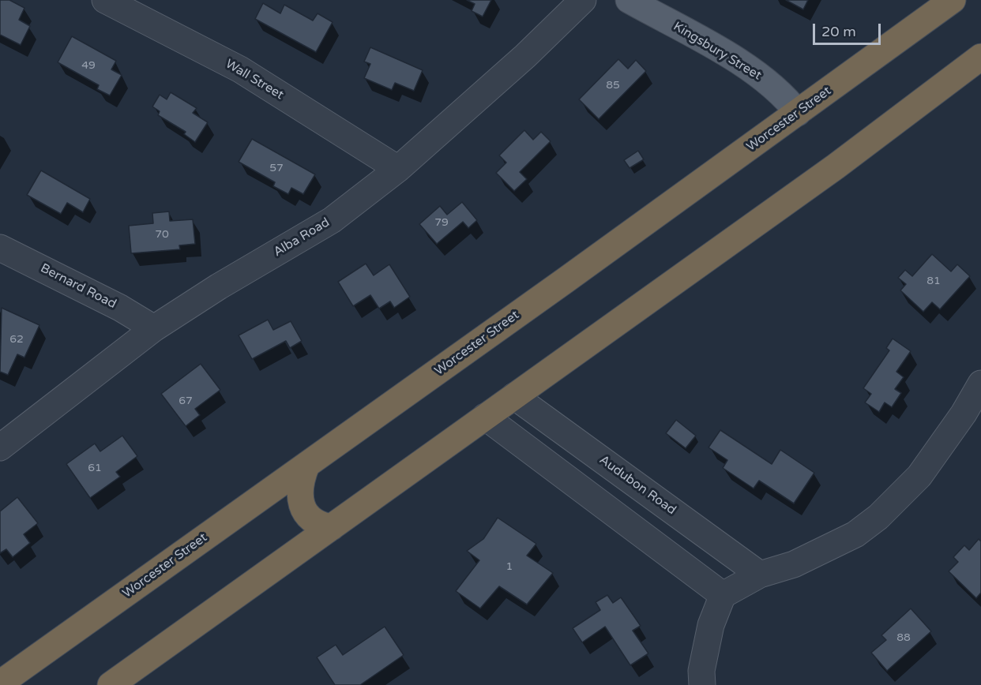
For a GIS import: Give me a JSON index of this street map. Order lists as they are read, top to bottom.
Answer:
{
  "streets": {
    "highway": ["Worcester Street"],
    "main road": ["Kingsbury Street"],
    "street": [
      "Wall Street",
      "Alba Road",
      "Bernard Road",
      "Audubon Road"
    ]
  },
  "crossings": [
    ["Kingsbury Street", "Worcester Street"],
    ["Wall Street", "Alba Road"],
    ["Alba Road", "Bernard Road"]
  ],
  "house_numbers": [
    "49",
    "85",
    "57",
    "79",
    "70",
    "81",
    "62",
    "67",
    "61",
    "1",
    "88"
  ],
  "scale_bar": "20 m"
}
